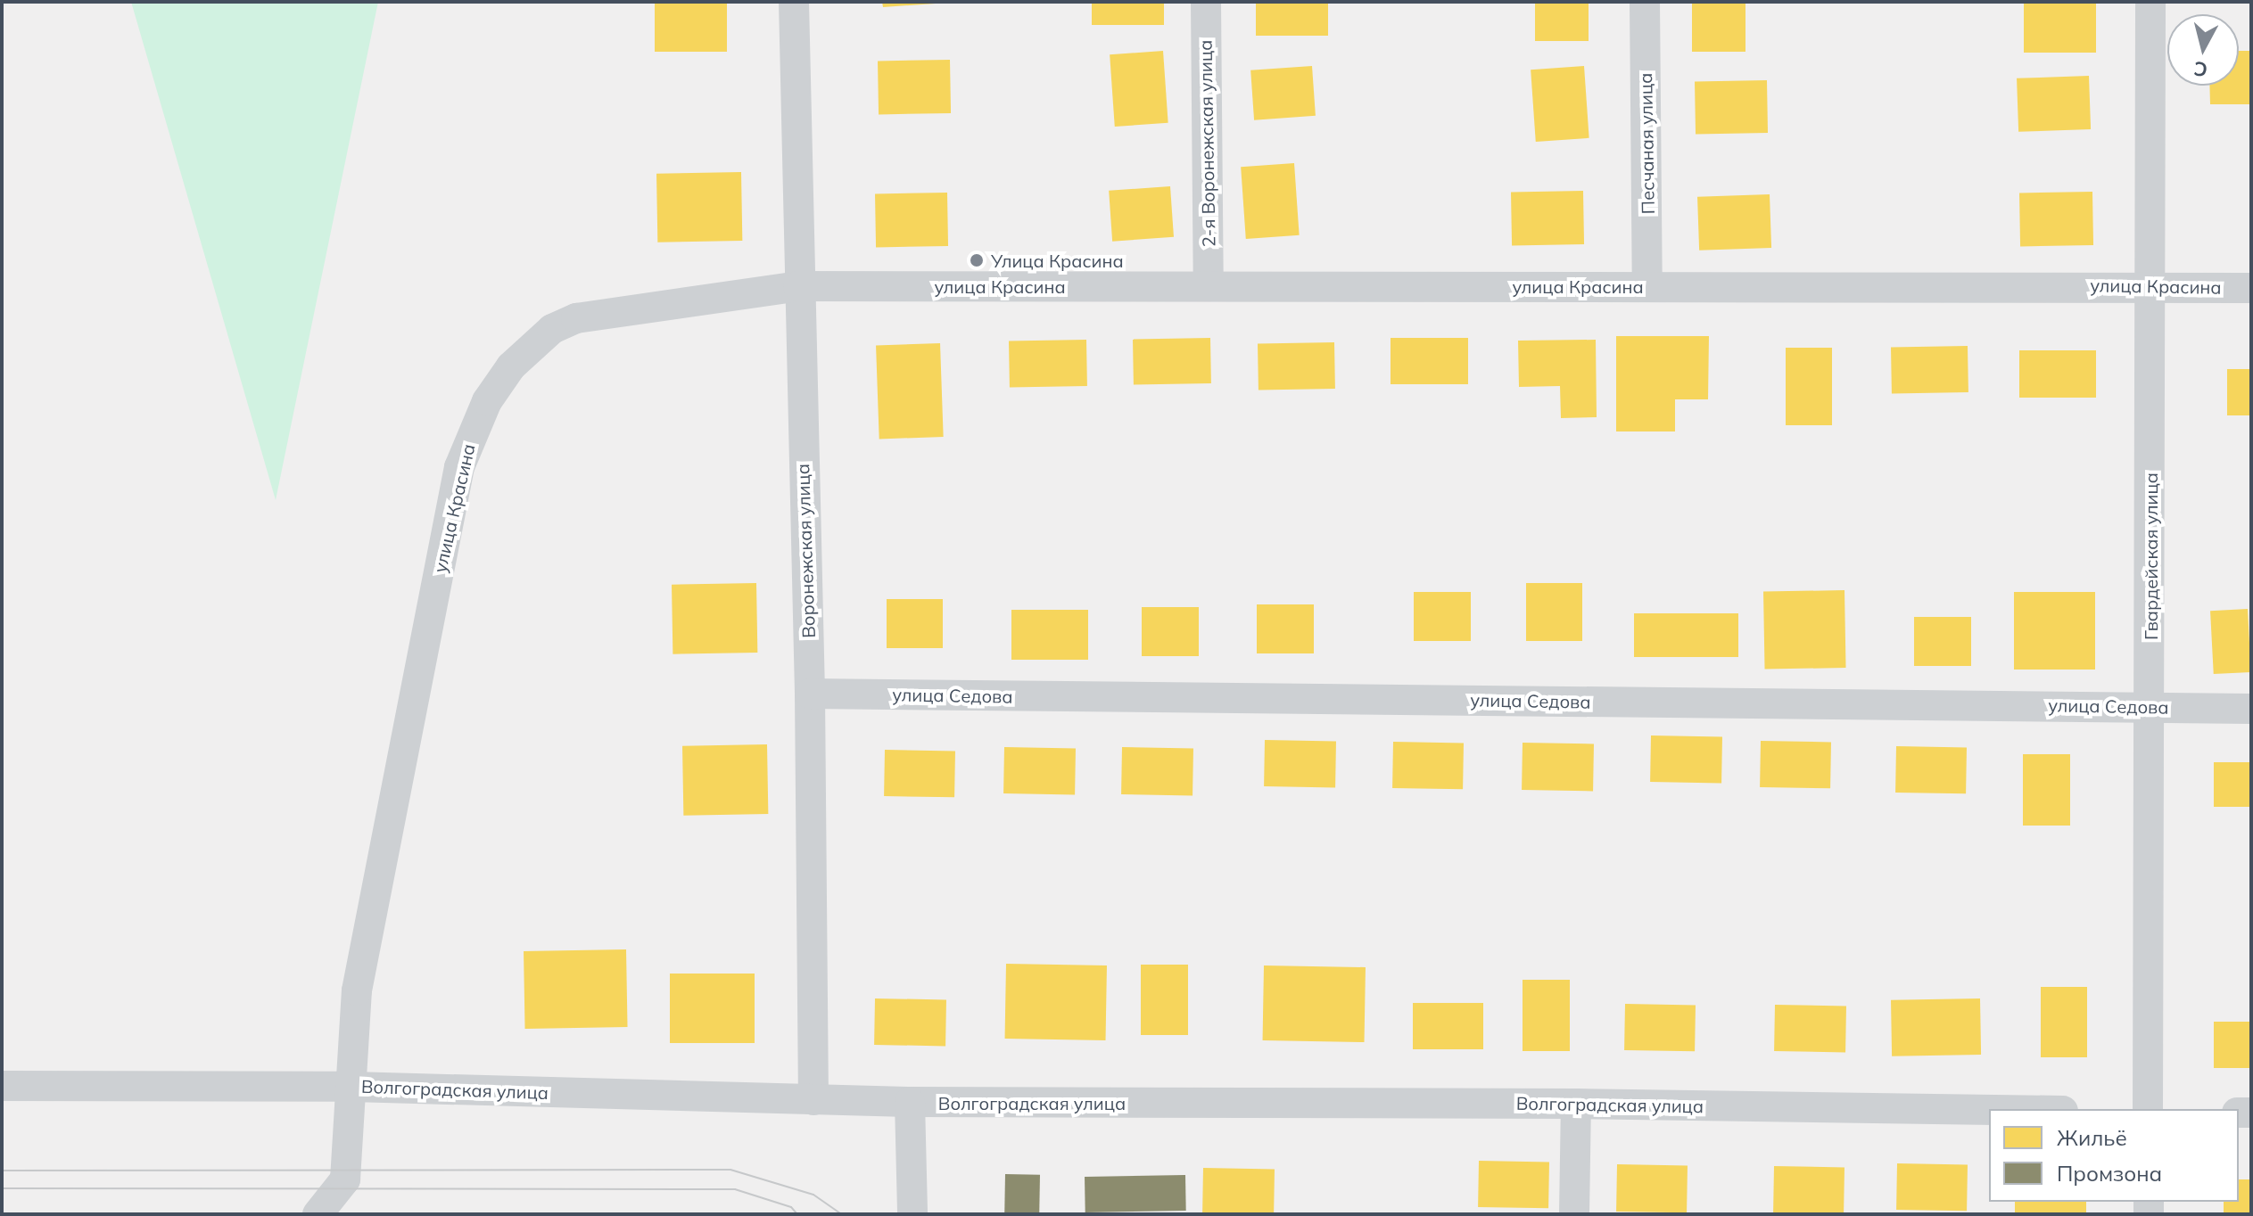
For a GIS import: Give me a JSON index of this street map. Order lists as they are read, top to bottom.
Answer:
{
  "streets": {
    "street": [
      "2-я Воронежская улица",
      "Песчаная улица",
      "улица Красина",
      "Воронежская улица",
      "Гвардейская улица",
      "улица Седова",
      "Волгоградская улица"
    ]
  },
  "crossings": [
    ["2-я Воронежская улица", "улица Красина"],
    ["Песчаная улица", "улица Красина"],
    ["улица Красина", "Воронежская улица"],
    ["улица Красина", "Гвардейская улица"],
    ["улица Красина", "Волгоградская улица"],
    ["Воронежская улица", "улица Седова"],
    ["Воронежская улица", "Волгоградская улица"],
    ["Гвардейская улица", "улица Седова"]
  ],
  "places": ["Улица Красина"],
  "legend": ["Жильё", "Промзона"],
  "north": "bottom"
}
